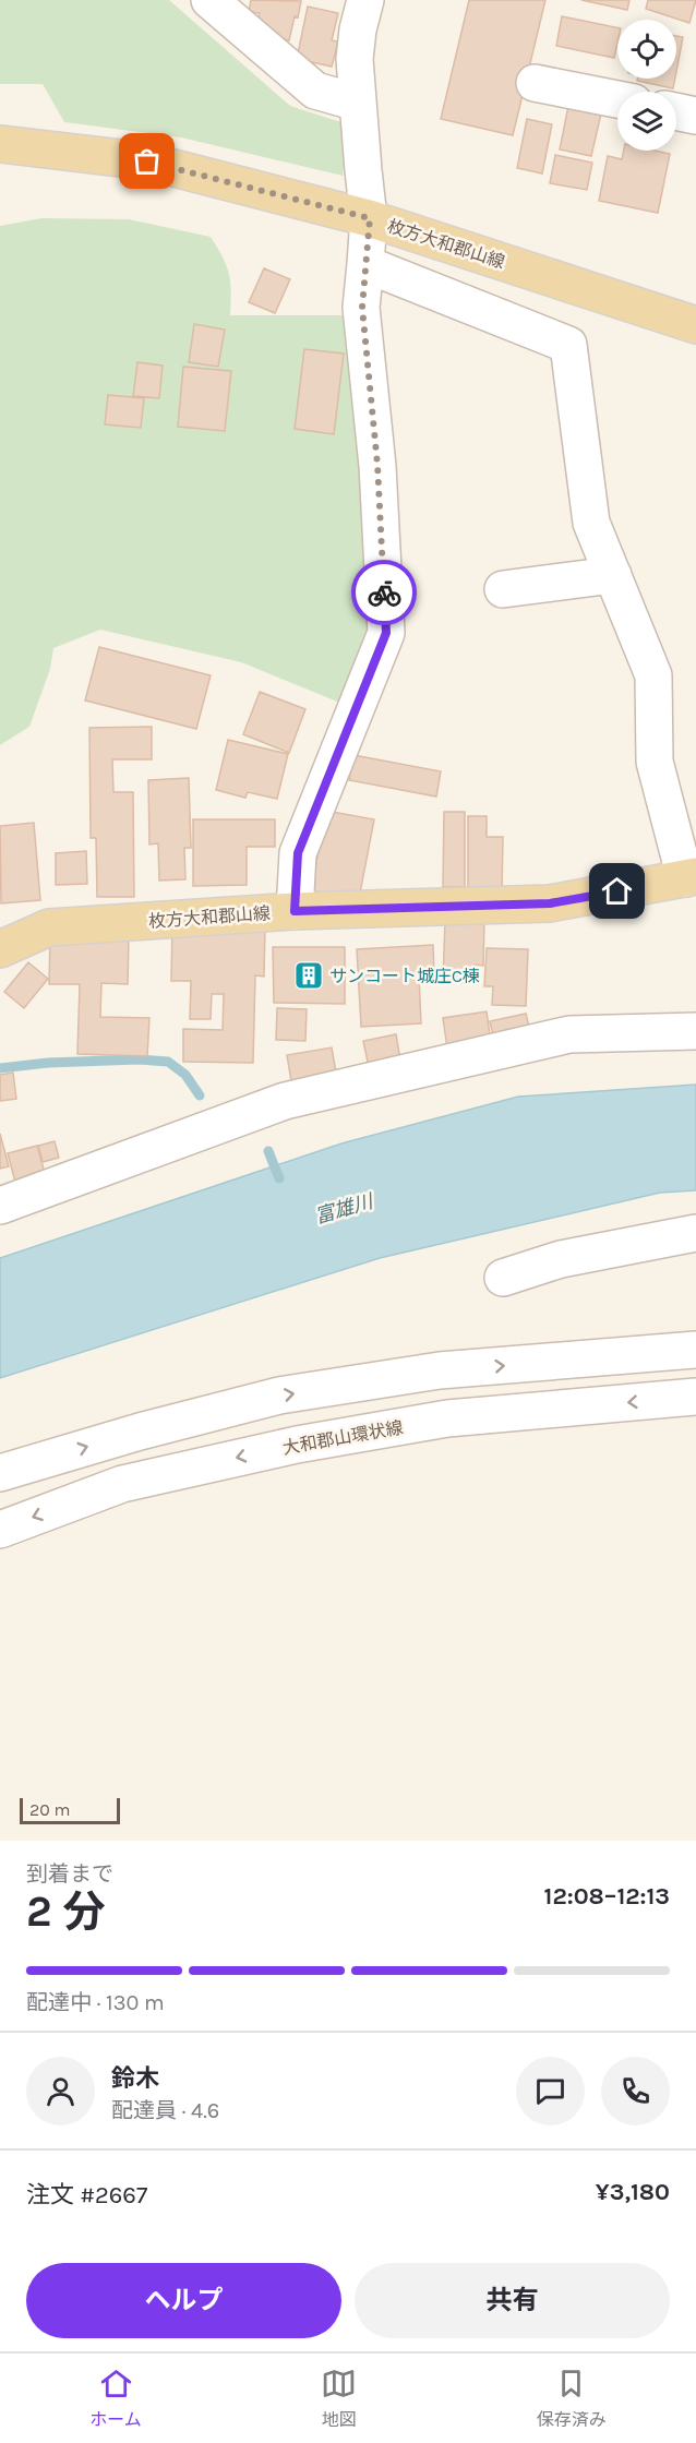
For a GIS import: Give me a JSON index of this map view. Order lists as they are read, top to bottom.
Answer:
{
  "streets": {
    "main road": ["枚方大和郡山線"],
    "street": ["大和郡山環状線"]
  },
  "water": ["富雄川"],
  "places": {
    "building": ["サンコート城庄C棟"]
  },
  "scale_bar": "20 m",
  "page": {
    "scale": "20 m",
    "heading": ["2 分", "到着まで", "12:08–12:13"],
    "panel": [
      "鈴木",
      "配達員 · 4.6",
      "注文 #2667",
      "¥3,180"
    ],
    "bar": "配達中 · 130 m",
    "buttons": ["ヘルプ", "共有"],
    "tabs": ["ホーム", "地図", "保存済み"]
  }
}
